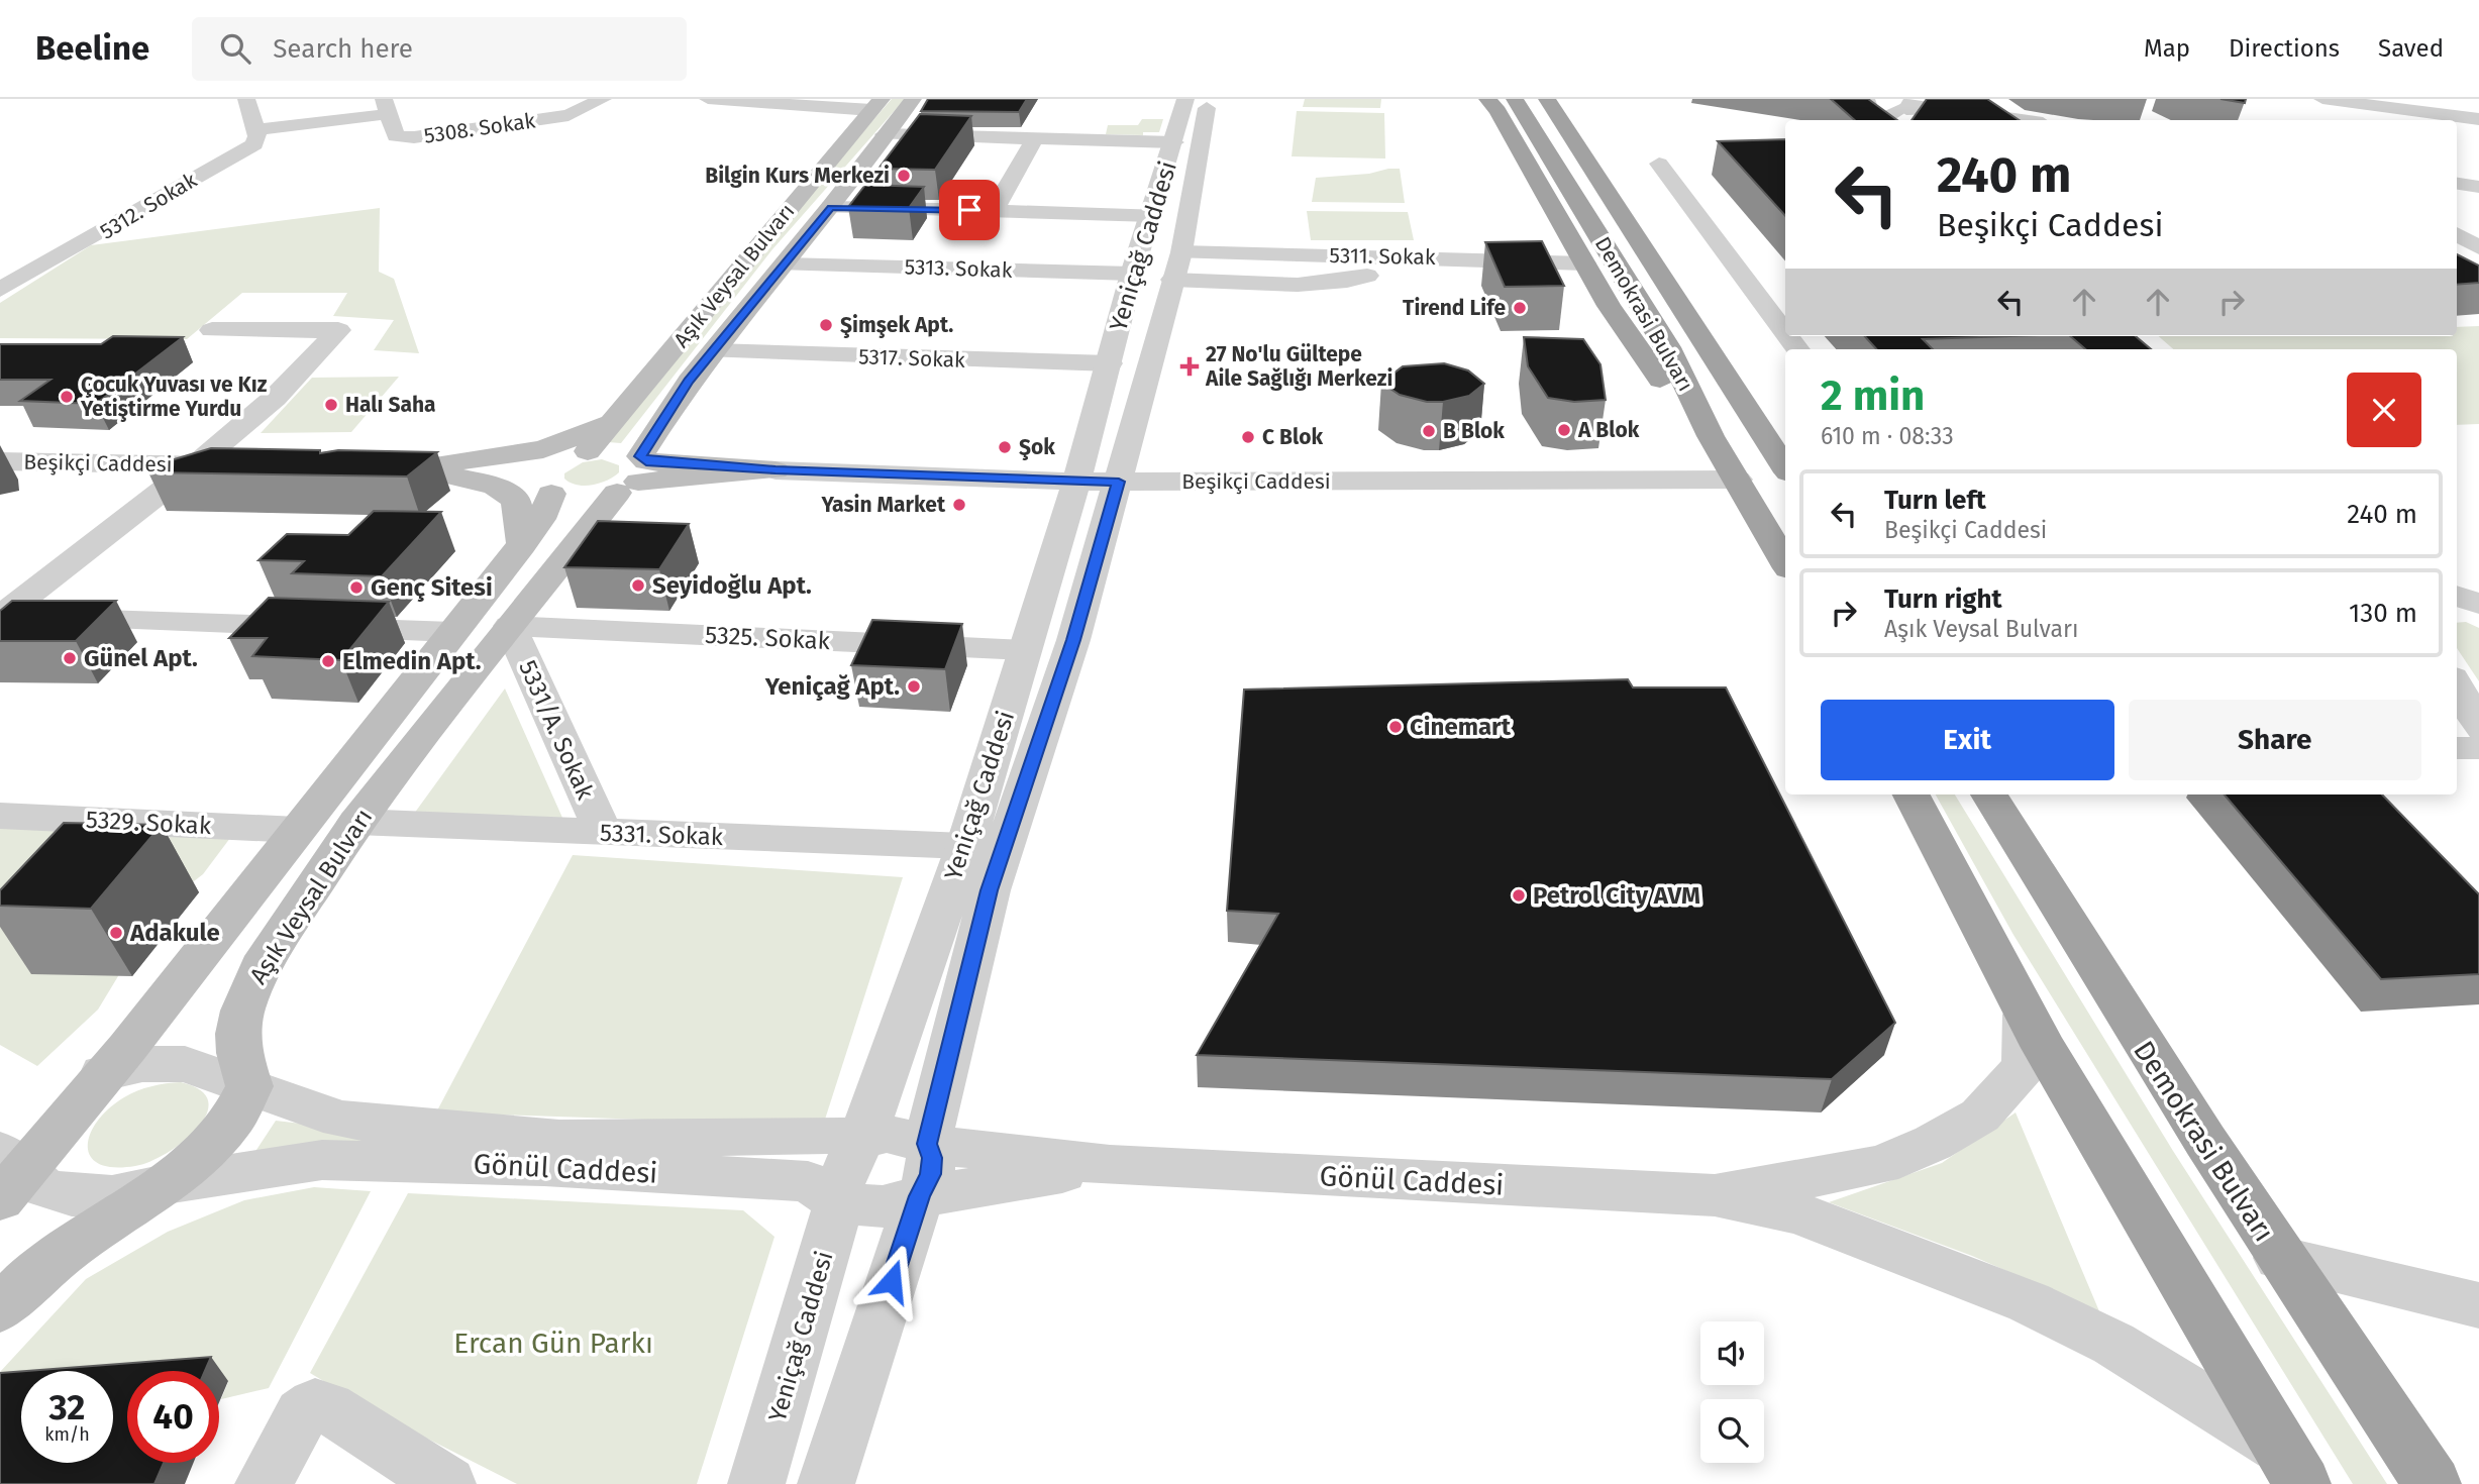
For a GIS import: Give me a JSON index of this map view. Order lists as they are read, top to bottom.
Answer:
{
  "streets": {
    "highway": ["Demokrasi Bulvarı"],
    "main road": ["Aşık Veysal Bulvarı", "Beşikçi Caddesi"],
    "street": [
      "5308. Sokak",
      "5312. Sokak",
      "Yeniçağ Caddesi",
      "5311. Sokak",
      "5313. Sokak",
      "5317. Sokak",
      "5325. Sokak",
      "5331/A. Sokak",
      "5329. Sokak",
      "5331. Sokak",
      "Gönül Caddesi"
    ]
  },
  "crossings": [
    ["Yeniçağ Caddesi", "5311. Sokak"],
    ["Yeniçağ Caddesi", "5313. Sokak"],
    ["Yeniçağ Caddesi", "5317. Sokak"],
    ["Yeniçağ Caddesi", "Beşikçi Caddesi"],
    ["Yeniçağ Caddesi", "5325. Sokak"],
    ["Yeniçağ Caddesi", "5331. Sokak"],
    ["Yeniçağ Caddesi", "Gönül Caddesi"],
    ["5313. Sokak", "Aşık Veysal Bulvarı"],
    ["Aşık Veysal Bulvarı", "5317. Sokak"],
    ["Aşık Veysal Bulvarı", "Beşikçi Caddesi"],
    ["Aşık Veysal Bulvarı", "5325. Sokak"],
    ["Aşık Veysal Bulvarı", "5331/A. Sokak"],
    ["Aşık Veysal Bulvarı", "5329. Sokak"],
    ["Aşık Veysal Bulvarı", "5331. Sokak"],
    ["Aşık Veysal Bulvarı", "Gönül Caddesi"],
    ["Demokrasi Bulvarı", "Beşikçi Caddesi"],
    ["5325. Sokak", "5331/A. Sokak"],
    ["5331/A. Sokak", "5331. Sokak"]
  ],
  "parks": ["Ercan Gün Parkı"],
  "places": {
    "other": [
      "Bilgin Kurs Merkezi",
      "Tirend Life",
      "Şimşek Apt.",
      "Çocuk Yuvası ve Kız Yetiştirme Yurdu",
      "Halı Saha",
      "A Blok",
      "B Blok",
      "C Blok",
      "Şok",
      "Yasin Market",
      "Seyidoğlu Apt.",
      "Genç Sitesi",
      "Günel Apt.",
      "Elmedin Apt.",
      "Yeniçağ Apt.",
      "Cinemart",
      "Petrol City AVM",
      "Adakule"
    ],
    "health": ["27 No'lu Gültepe Aile Sağlığı Merkezi"]
  },
  "page": {
    "header": "Beeline",
    "search": "Search here",
    "nav": ["Map", "Directions", "Saved"],
    "turn": ["240 m", "Beşikçi Caddesi"],
    "heading": ["2 min", "610 m · 08:33"],
    "list": [
      {
        "name": "Turn left",
        "note": "Beşikçi Caddesi",
        "value": "240 m"
      },
      {
        "name": "Turn right",
        "note": "Aşık Veysal Bulvarı",
        "value": "130 m"
      }
    ],
    "buttons": ["Exit", "Share"],
    "speed": "32 km/h",
    "limit": "40"
  }
}
